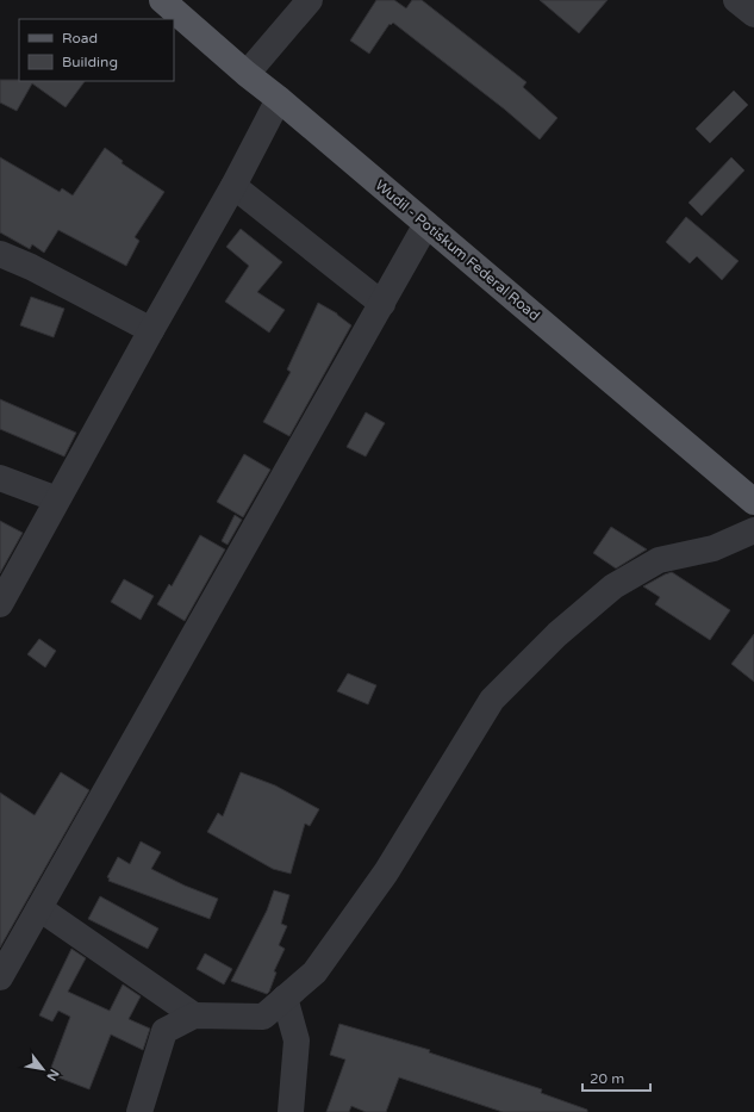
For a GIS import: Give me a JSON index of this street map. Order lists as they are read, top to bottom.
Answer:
{
  "streets": {
    "main road": ["Wudil - Potiskum Federal Road"]
  },
  "legend": ["Road", "Building"],
  "scale_bar": "20 m",
  "north": "bottom right"
}
